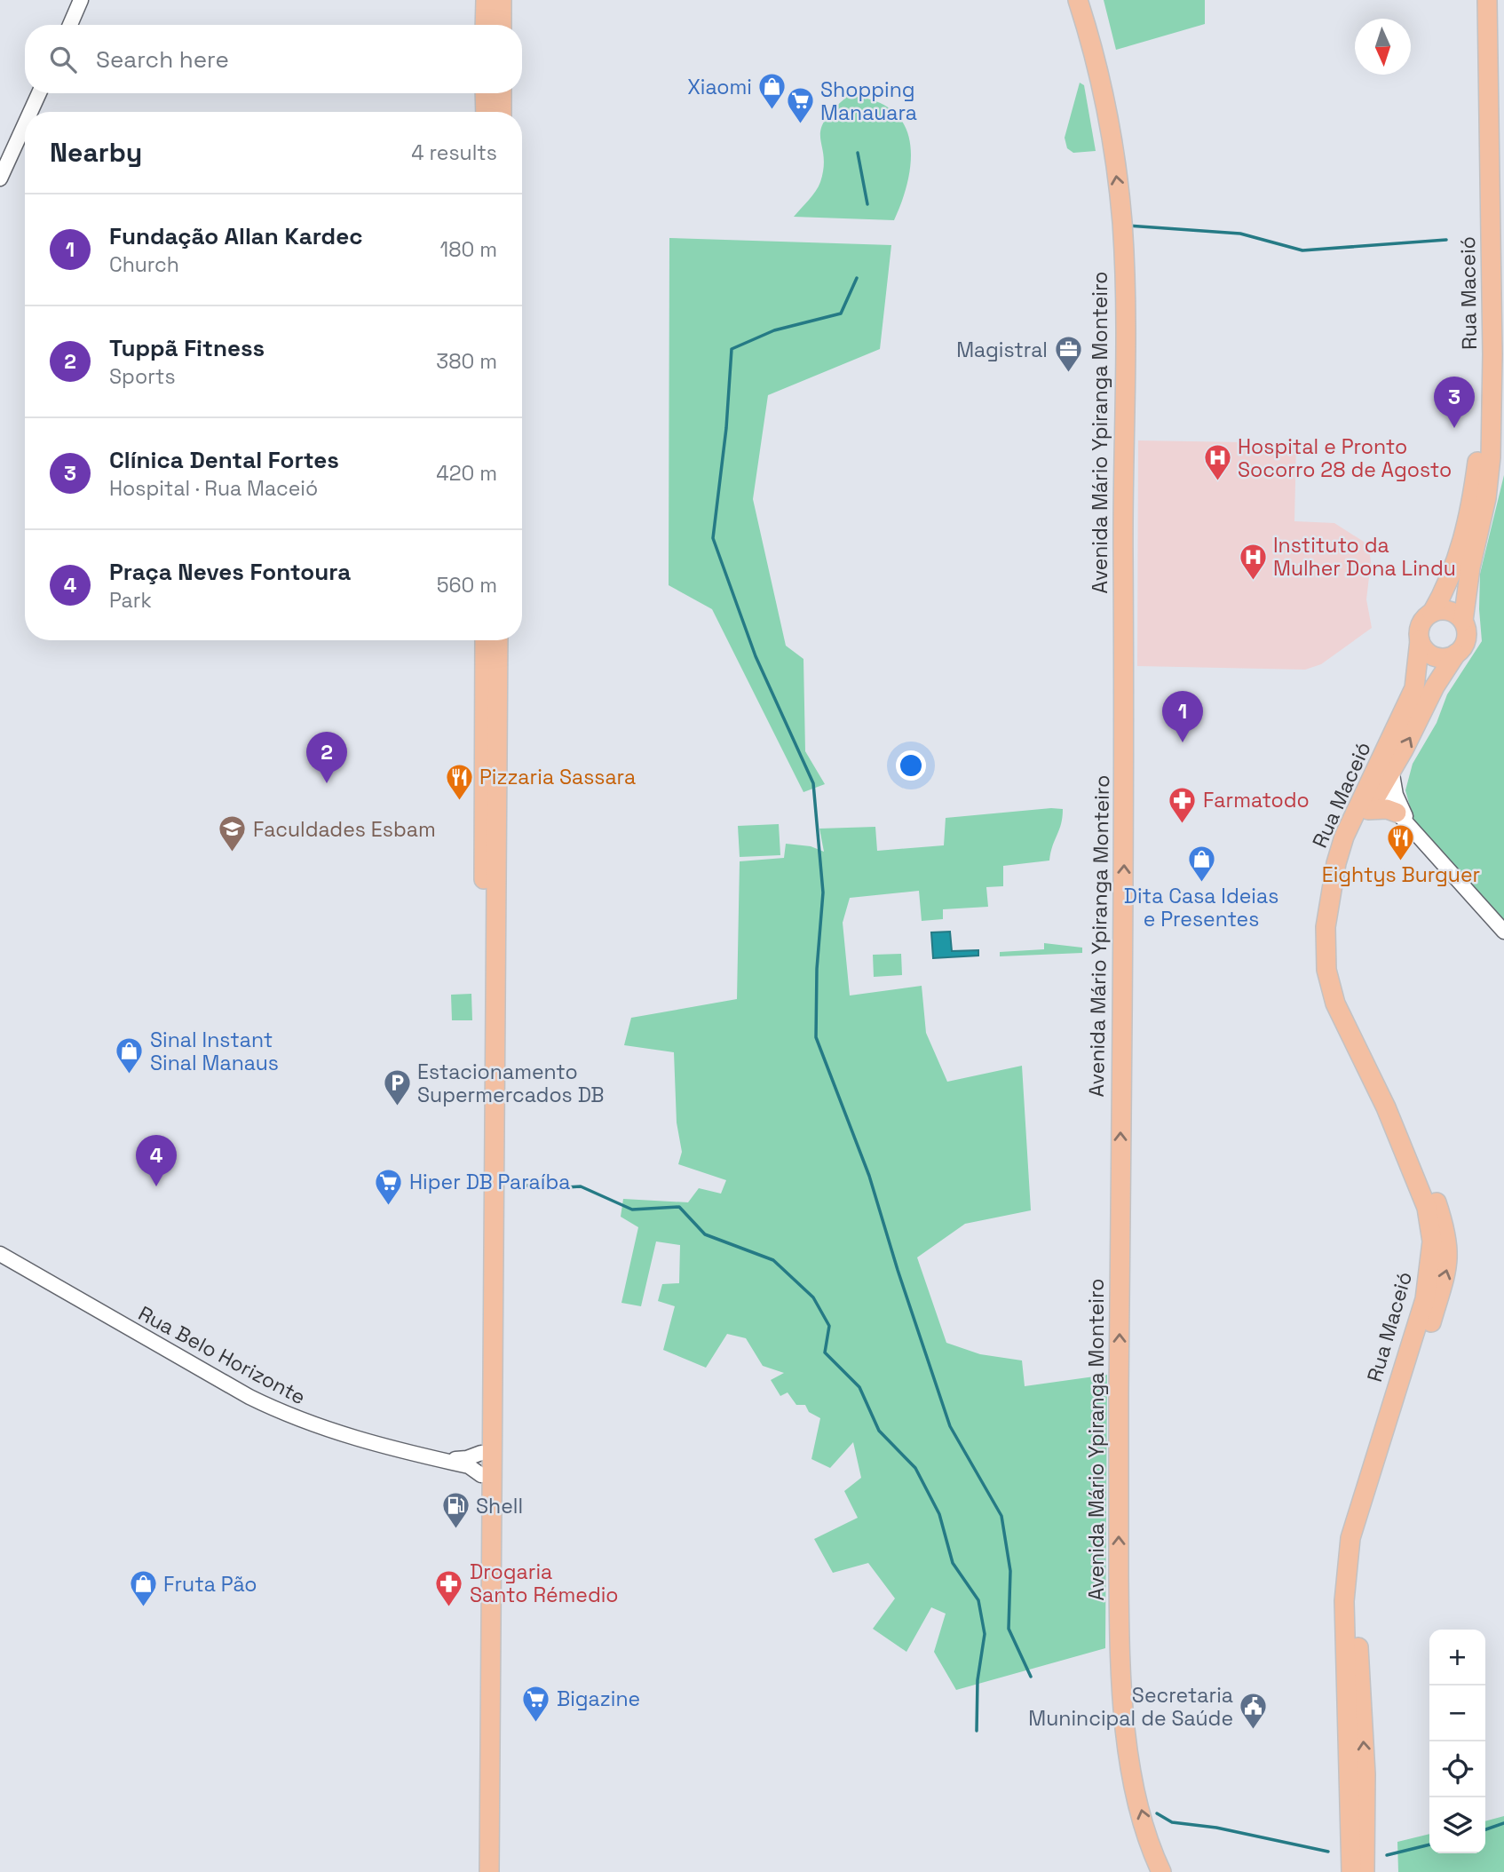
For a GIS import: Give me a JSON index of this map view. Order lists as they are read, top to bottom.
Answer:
{
  "streets": {
    "main road": ["Rua Maceió", "Avenida Mário Ypiranga Monteiro"],
    "street": ["Rua Belo Horizonte"]
  },
  "one_way": ["Avenida Mário Ypiranga Monteiro"],
  "places": {
    "shop": [
      "Xiaomi",
      "Dita Casa Ideias e Presentes",
      "Sinal Instant Sinal Manaus",
      "Fruta Pão"
    ],
    "supermarket": ["Shopping Manauara", "Hiper DB Paraíba", "Bigazine"],
    "office": ["Magistral"],
    "hospital": ["Hospital e Pronto Socorro 28 de Agosto", "Instituto da Mulher Dona Lindu"],
    "restaurant": ["Pizzaria Sassara", "Eightys Burguer"],
    "pharmacy": ["Farmatodo", "Drogaria Santo Rémedio"],
    "school or university": ["Faculdades Esbam"],
    "parking": ["Estacionamento Supermercados DB"],
    "fuel station": ["Shell"],
    "public building": ["Secretaria Munincipal de Saúde"]
  },
  "north": "bottom",
  "page": {
    "search": "Search here",
    "heading": ["Nearby", "4 results"],
    "list": [
      {
        "mark": "1",
        "name": "Fundação Allan Kardec",
        "note": "Church",
        "value": "180 m"
      },
      {
        "mark": "2",
        "name": "Tuppã Fitness",
        "note": "Sports",
        "value": "380 m"
      },
      {
        "mark": "3",
        "name": "Clínica Dental Fortes",
        "note": "Hospital · Rua Maceió",
        "value": "420 m"
      },
      {
        "mark": "4",
        "name": "Praça Neves Fontoura",
        "note": "Park",
        "value": "560 m"
      }
    ],
    "pins": [
      "3",
      "1",
      "2",
      "4"
    ],
    "map_buttons": ["+", "−"]
  }
}
